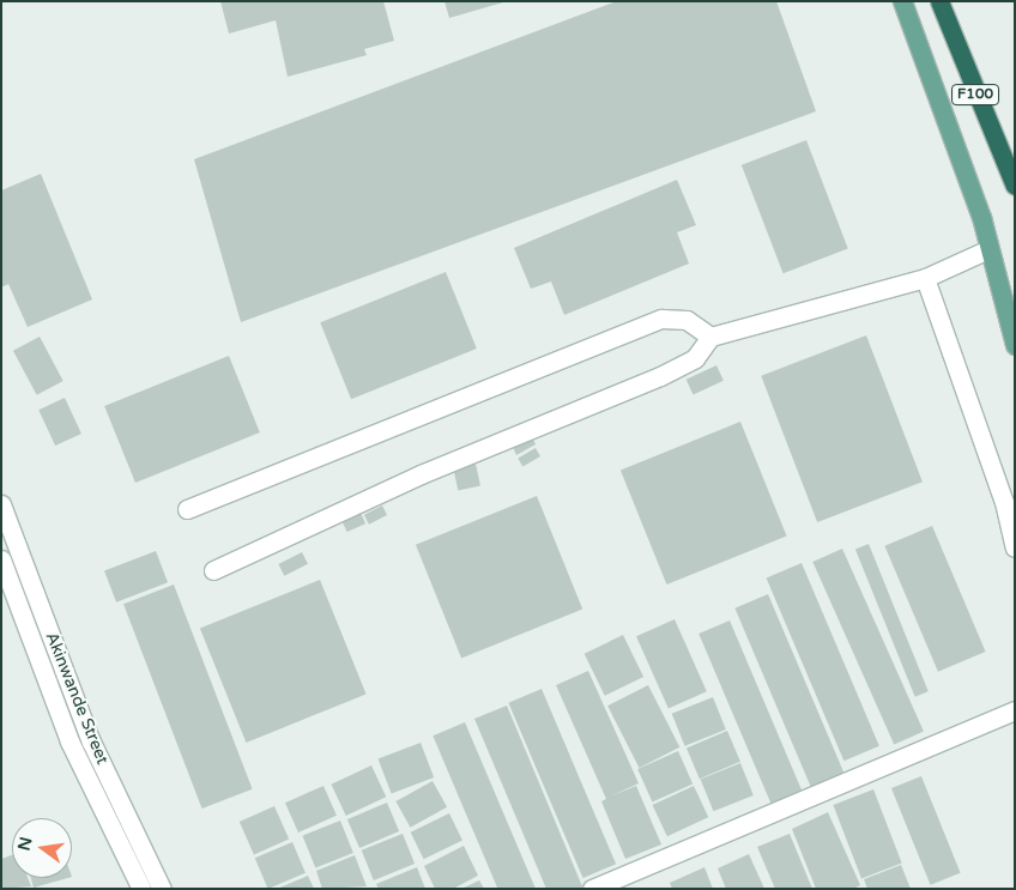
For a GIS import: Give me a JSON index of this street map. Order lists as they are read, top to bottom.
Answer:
{
  "streets": {
    "highway": ["F100"],
    "street": ["Akinwande Street"]
  },
  "north": "left"
}
